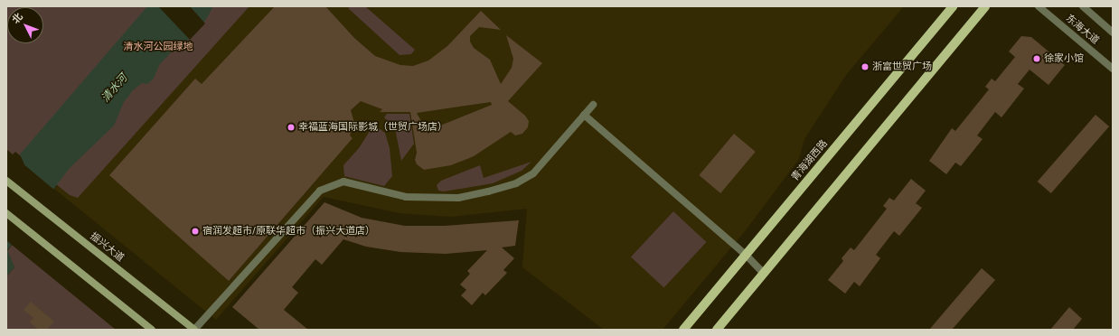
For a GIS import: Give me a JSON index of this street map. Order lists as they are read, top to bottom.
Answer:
{
  "streets": {
    "main road": ["青海湖西路", "振兴大道"],
    "street": ["东海大道"]
  },
  "water": ["清水河"],
  "parks": ["清水河公园绿地"],
  "places": [
    "徐家小馆",
    "浙富世贸广场",
    "幸福蓝海国际影城（世贸广场店）",
    "宿润发超市/原联华超市（振兴大道店）"
  ],
  "north": "top left"
}
